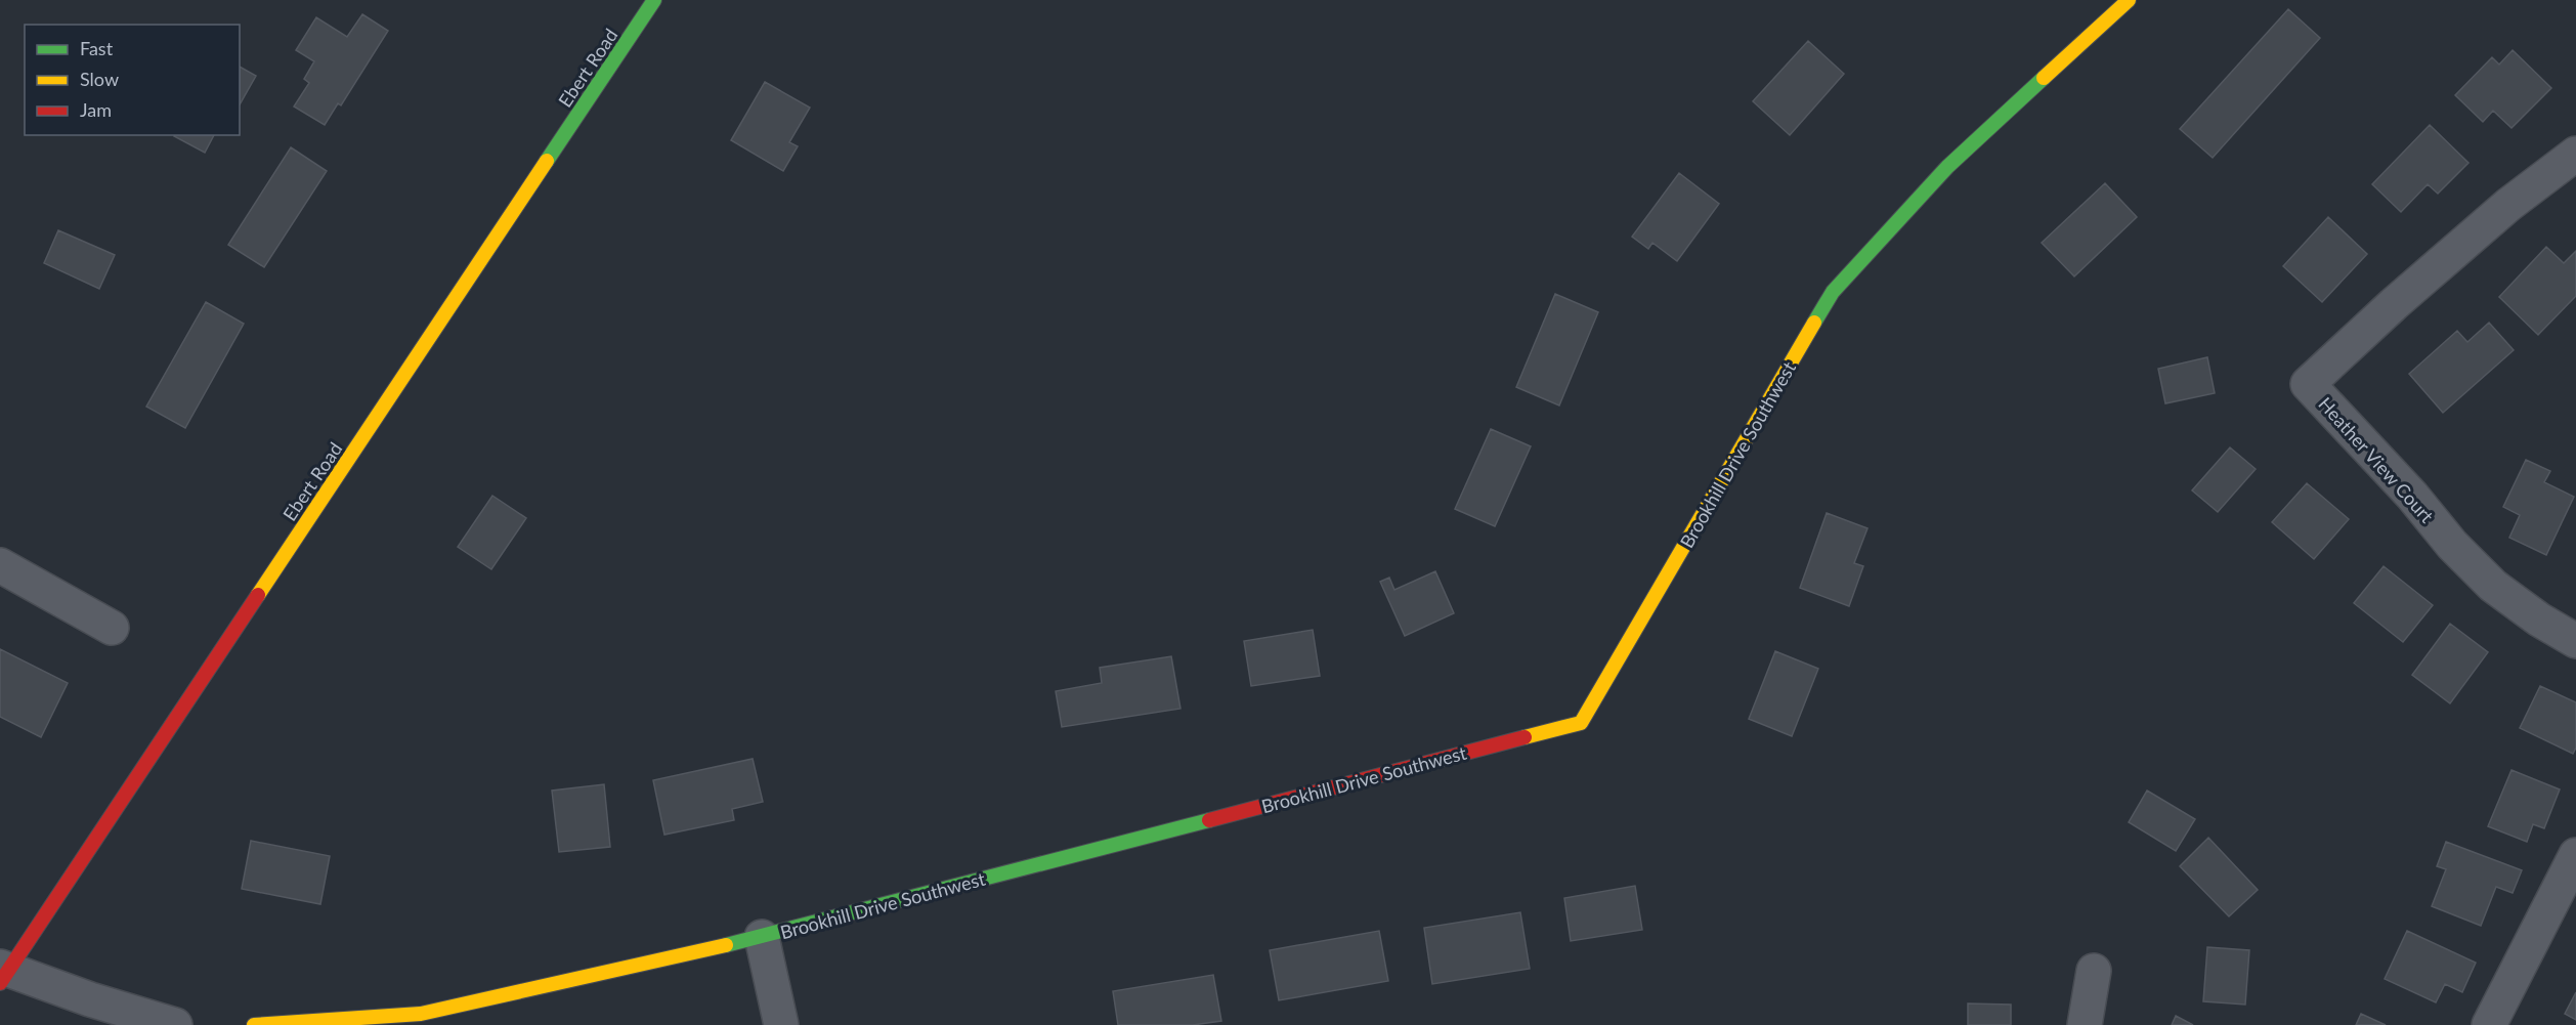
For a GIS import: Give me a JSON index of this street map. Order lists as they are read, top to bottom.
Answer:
{
  "streets": {
    "street": ["Ebert Road", "Brookhill Drive Southwest", "Heather View Court"]
  },
  "legend": ["Fast", "Slow", "Jam"]
}
